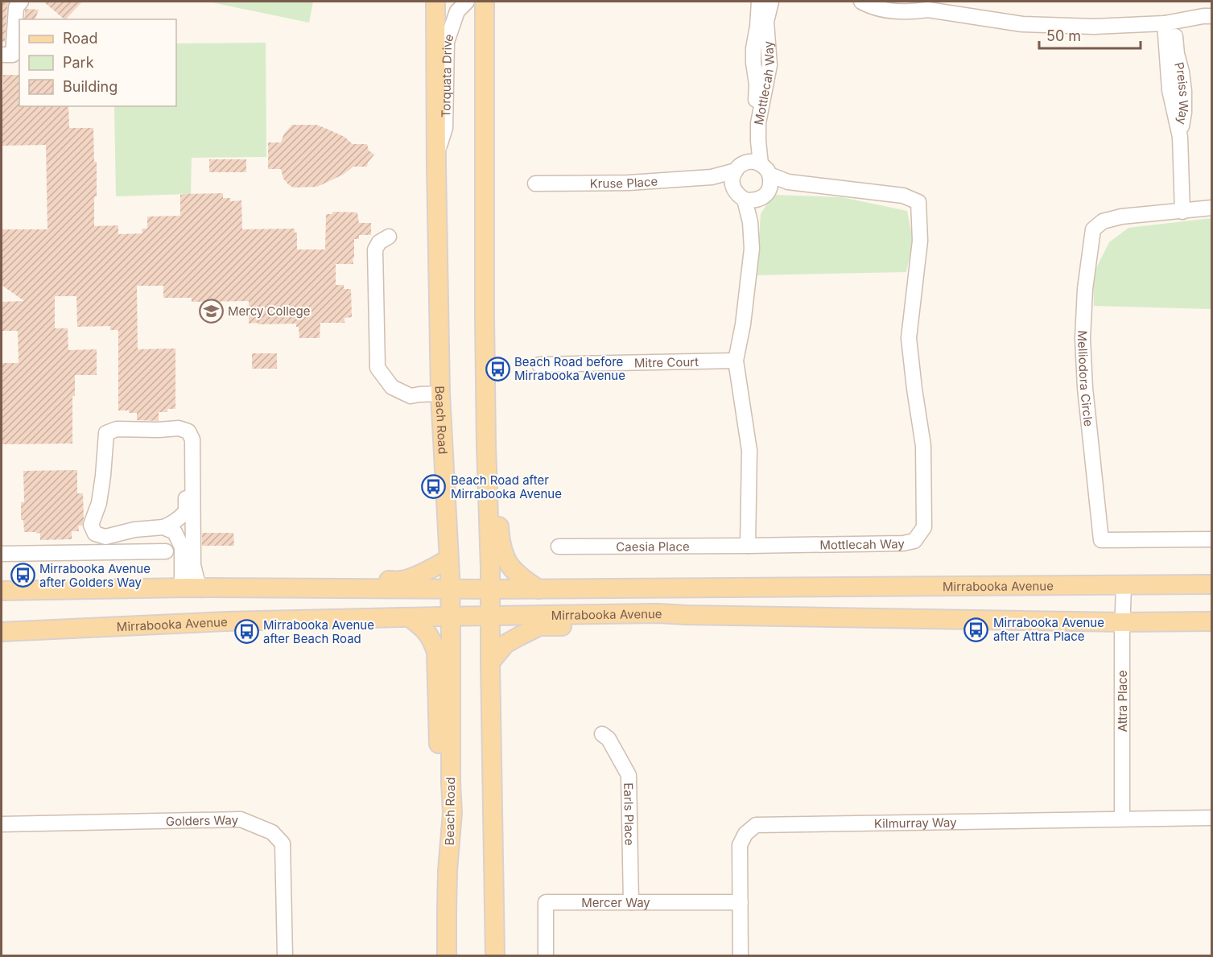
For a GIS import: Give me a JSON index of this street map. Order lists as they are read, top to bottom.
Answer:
{
  "streets": {
    "main road": ["Beach Road", "Mirrabooka Avenue"],
    "street": [
      "Torquata Drive",
      "Mottlecah Way",
      "Preiss Way",
      "Kruse Place",
      "Mitre Court",
      "Melliodora Circle",
      "Caesia Place",
      "Attra Place",
      "Earls Place",
      "Golders Way",
      "Kilmurray Way",
      "Mercer Way"
    ]
  },
  "crossings": [
    ["Torquata Drive", "Beach Road"],
    ["Mottlecah Way", "Kruse Place"],
    ["Mottlecah Way", "Mitre Court"],
    ["Mottlecah Way", "Caesia Place"],
    ["Preiss Way", "Melliodora Circle"],
    ["Beach Road", "Mirrabooka Avenue"],
    ["Mirrabooka Avenue", "Attra Place"],
    ["Attra Place", "Kilmurray Way"],
    ["Earls Place", "Mercer Way"],
    ["Kilmurray Way", "Mercer Way"]
  ],
  "places": {
    "school or university": ["Mercy College"],
    "bus stop": [
      "Beach Road before Mirrabooka Avenue",
      "Beach Road after Mirrabooka Avenue",
      "Mirrabooka Avenue after Golders Way",
      "Mirrabooka Avenue after Attra Place",
      "Mirrabooka Avenue after Beach Road"
    ]
  },
  "legend": ["Road", "Park", "Building"],
  "scale_bar": "50 m"
}
